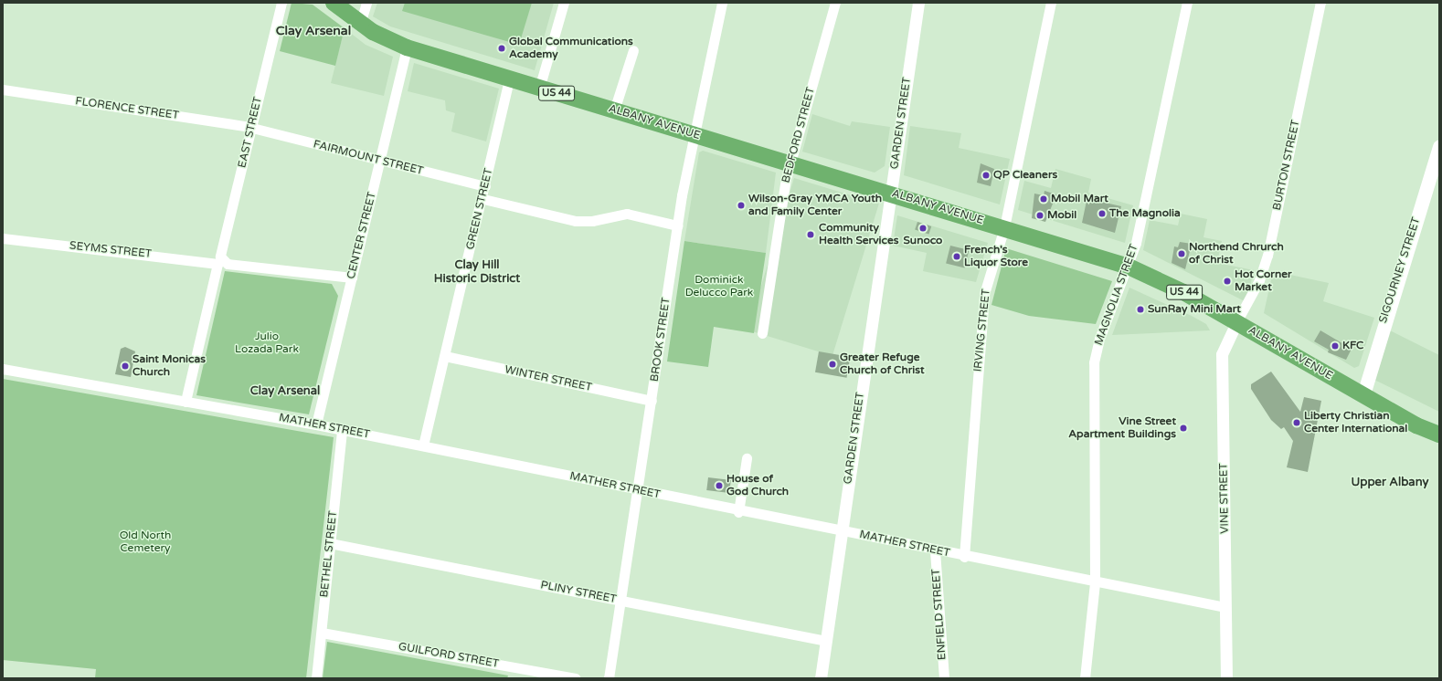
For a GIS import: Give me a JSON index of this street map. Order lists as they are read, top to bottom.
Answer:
{
  "streets": {
    "highway": ["US 44", "ALBANY AVENUE"],
    "main road": ["SIGOURNEY STREET"],
    "street": [
      "FLORENCE STREET",
      "GARDEN STREET",
      "EAST STREET",
      "BEDFORD STREET",
      "FAIRMOUNT STREET",
      "BURTON STREET",
      "GREEN STREET",
      "CENTER STREET",
      "SEYMS STREET",
      "MAGNOLIA STREET",
      "IRVING STREET",
      "BROOK STREET",
      "WINTER STREET",
      "MATHER STREET",
      "VINE STREET",
      "BETHEL STREET",
      "PLINY STREET",
      "ENFIELD STREET",
      "GUILFORD STREET"
    ]
  },
  "crossings": [
    ["FLORENCE STREET", "EAST STREET"],
    ["FLORENCE STREET", "FAIRMOUNT STREET"],
    ["ALBANY AVENUE", "GARDEN STREET"],
    ["ALBANY AVENUE", "BEDFORD STREET"],
    ["ALBANY AVENUE", "BURTON STREET"],
    ["ALBANY AVENUE", "GREEN STREET"],
    ["ALBANY AVENUE", "CENTER STREET"],
    ["ALBANY AVENUE", "SIGOURNEY STREET"],
    ["ALBANY AVENUE", "MAGNOLIA STREET"],
    ["ALBANY AVENUE", "IRVING STREET"],
    ["ALBANY AVENUE", "BROOK STREET"],
    ["ALBANY AVENUE", "VINE STREET"],
    ["GARDEN STREET", "MATHER STREET"],
    ["GARDEN STREET", "PLINY STREET"],
    ["EAST STREET", "FAIRMOUNT STREET"],
    ["EAST STREET", "SEYMS STREET"],
    ["EAST STREET", "MATHER STREET"],
    ["FAIRMOUNT STREET", "GREEN STREET"],
    ["FAIRMOUNT STREET", "CENTER STREET"],
    ["BURTON STREET", "VINE STREET"],
    ["GREEN STREET", "WINTER STREET"],
    ["GREEN STREET", "MATHER STREET"],
    ["CENTER STREET", "SEYMS STREET"],
    ["CENTER STREET", "MATHER STREET"],
    ["MAGNOLIA STREET", "MATHER STREET"],
    ["IRVING STREET", "MATHER STREET"],
    ["BROOK STREET", "WINTER STREET"],
    ["BROOK STREET", "MATHER STREET"],
    ["BROOK STREET", "PLINY STREET"],
    ["MATHER STREET", "VINE STREET"],
    ["MATHER STREET", "BETHEL STREET"],
    ["MATHER STREET", "ENFIELD STREET"],
    ["BETHEL STREET", "PLINY STREET"],
    ["BETHEL STREET", "GUILFORD STREET"]
  ],
  "districts": [
    "Clay Arsenal",
    "Clay Hill Historic District",
    "Clay Arsenal",
    "Upper Albany"
  ],
  "parks": ["Dominick Delucco Park", "Julio Lozada Park", "Old North Cemetery"],
  "places": [
    "Global Communications Academy",
    "QP Cleaners",
    "Mobil Mart",
    "Wilson-Gray YMCA Youth and Family Center",
    "The Magnolia",
    "Mobil",
    "Sunoco",
    "Community Health Services",
    "Northend Chrurch of Christ",
    "French's Liquor Store",
    "Hot Corner Market",
    "SunRay Mini Mart",
    "KFC",
    "Greater Refuge Church of Christ",
    "Saint Monicas Church",
    "Liberty Christian Center International",
    "Vine Street Apartment Buildings",
    "House of God Church"
  ]
}
